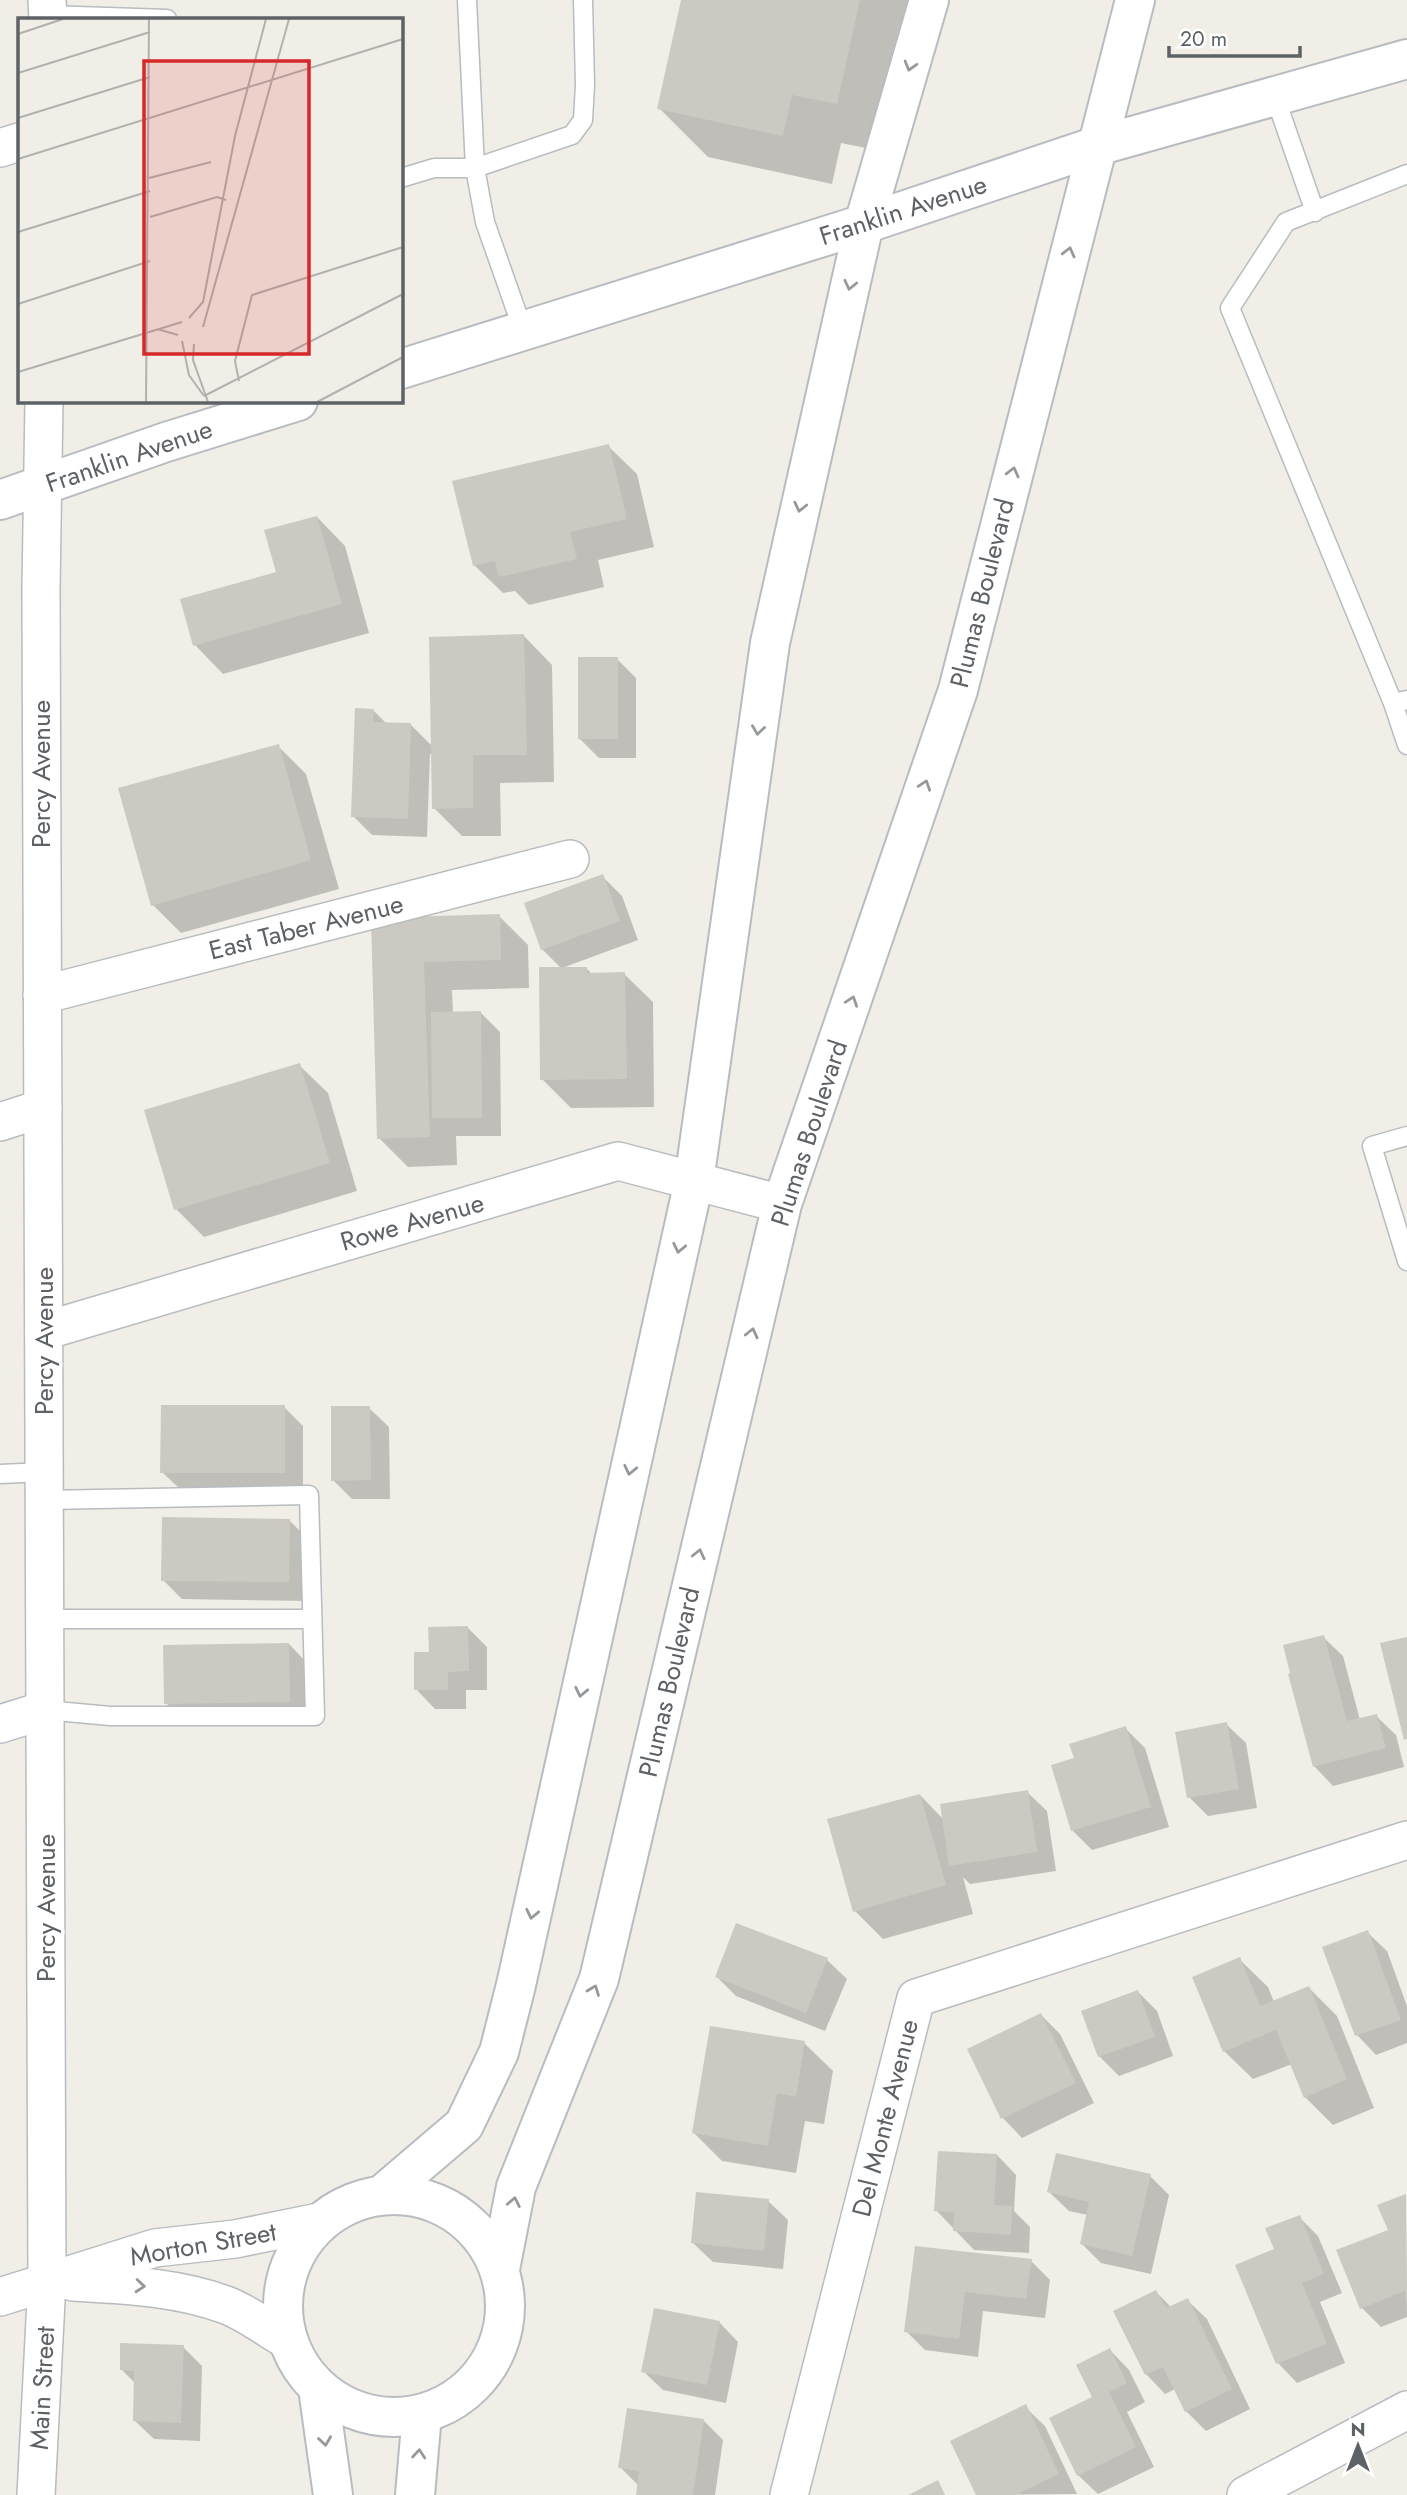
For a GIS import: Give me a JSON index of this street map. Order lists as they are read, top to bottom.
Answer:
{
  "streets": {
    "street": [
      "Franklin Avenue",
      "Plumas Boulevard",
      "Percy Avenue",
      "East Taber Avenue",
      "Rowe Avenue",
      "Del Monte Avenue",
      "Morton Street",
      "Main Street"
    ]
  },
  "crossings": [
    ["Franklin Avenue", "Plumas Boulevard"],
    ["Franklin Avenue", "Percy Avenue"],
    ["Plumas Boulevard", "Rowe Avenue"],
    ["Plumas Boulevard", "Morton Street"],
    ["Percy Avenue", "East Taber Avenue"],
    ["Percy Avenue", "Rowe Avenue"],
    ["Percy Avenue", "Morton Street"],
    ["Percy Avenue", "Main Street"],
    ["Morton Street", "Main Street"]
  ],
  "one_way": ["Morton Street"],
  "scale_bar": "20 m",
  "north": "top"
}
